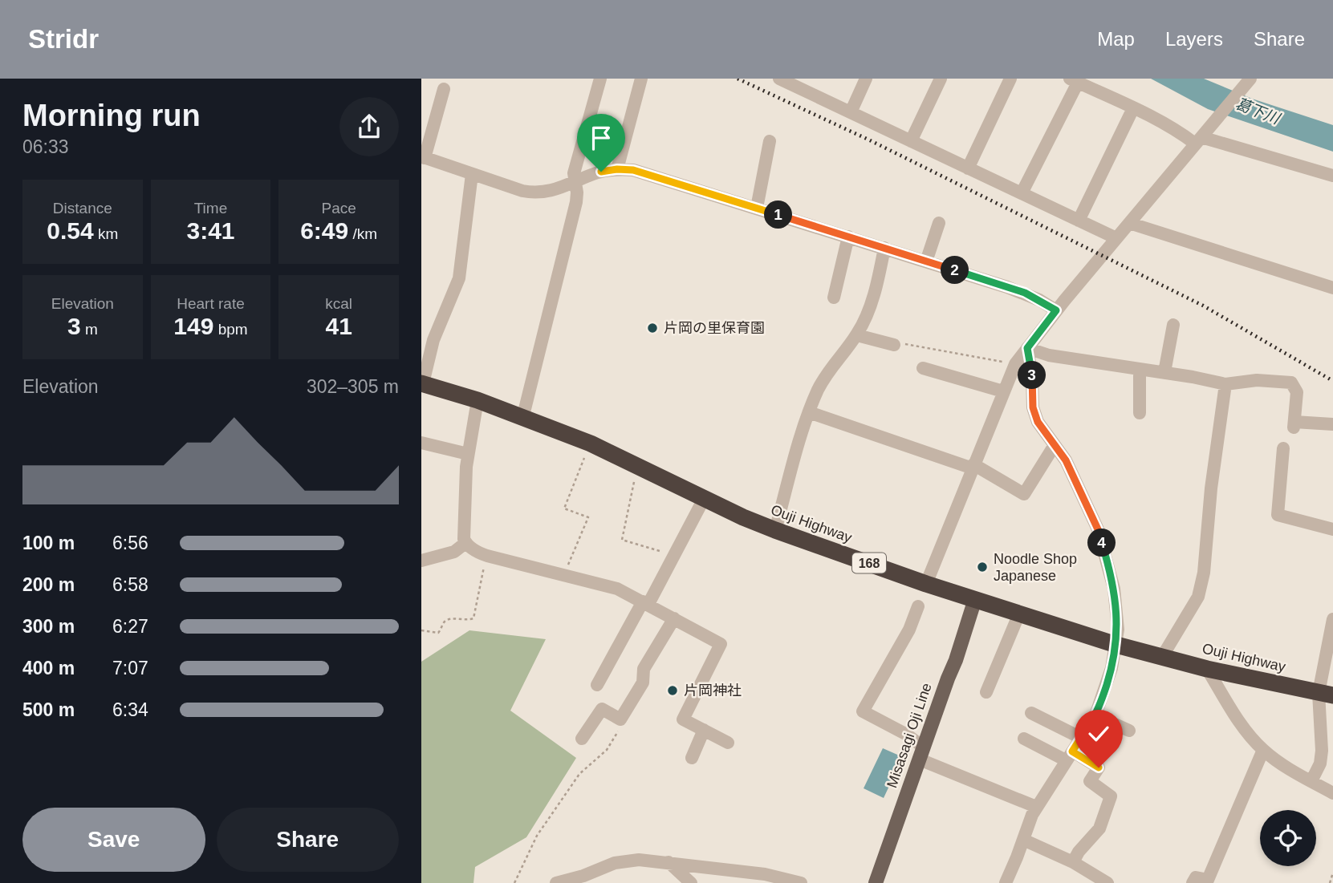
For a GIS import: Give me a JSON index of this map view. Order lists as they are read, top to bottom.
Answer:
{
  "streets": {
    "highway": ["Ouji Highway", "168"],
    "main road": ["Misasagi Oji Line"]
  },
  "crossings": [
    ["Ouji Highway", "Misasagi Oji Line"]
  ],
  "water": ["葛下川"],
  "places": ["片岡の里保育園", "Noodle Shop Japanese", "片岡神社"],
  "page": {
    "header": "Stridr",
    "nav": ["Map", "Layers", "Share"],
    "heading": ["Morning run", "06:33"],
    "stats": [
      ["Distance", "0.54 km"],
      ["Time", "3:41"],
      ["Pace", "6:49 /km"],
      ["Elevation", "3 m"],
      ["Heart rate", "149 bpm"],
      ["kcal", "41"]
    ],
    "pins": [
      "1",
      "2",
      "3",
      "4"
    ],
    "chart": ["Elevation", "302–305 m"],
    "list": [
      {
        "name": "100 m",
        "note": "6:56"
      },
      {
        "name": "200 m",
        "note": "6:58"
      },
      {
        "name": "300 m",
        "note": "6:27"
      },
      {
        "name": "400 m",
        "note": "7:07"
      },
      {
        "name": "500 m",
        "note": "6:34"
      }
    ],
    "buttons": ["Save", "Share"]
  }
}
